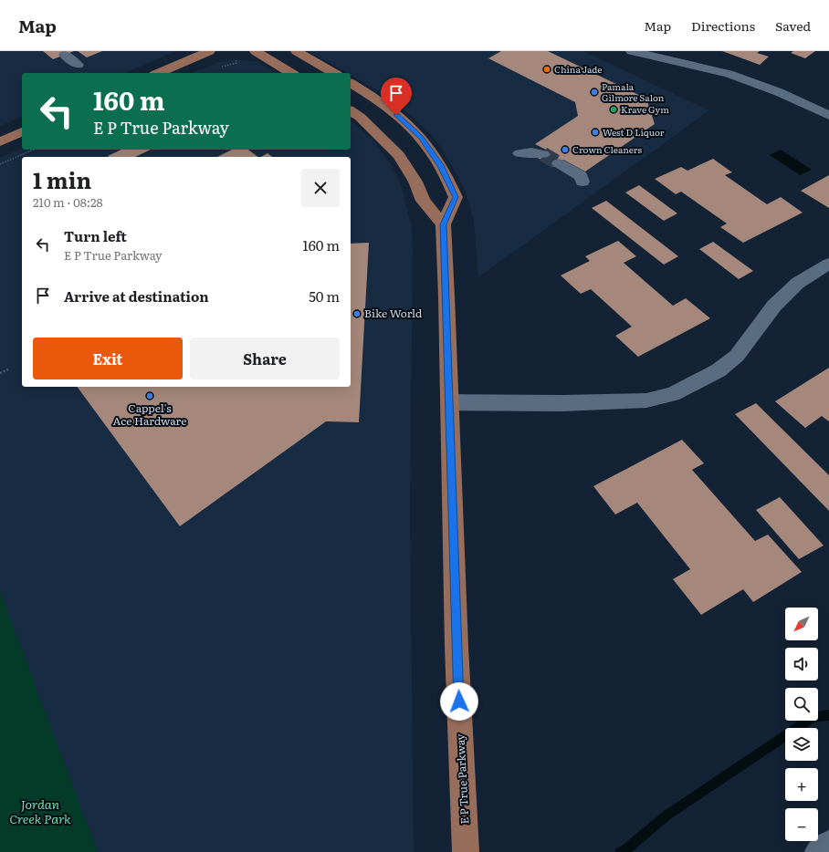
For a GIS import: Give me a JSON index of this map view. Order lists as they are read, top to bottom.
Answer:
{
  "streets": {
    "main road": ["E P True Parkway"]
  },
  "parks": ["Jordan Creek Park"],
  "places": [
    "China Jade",
    "Pamala Gilmore Salon",
    "Krave Gym",
    "West D Liquor",
    "Crown Cleaners",
    "Bike World",
    "Cappel's Ace Hardware"
  ],
  "north": "bottom left",
  "page": {
    "header": "Map",
    "nav": ["Map", "Directions", "Saved"],
    "turn": ["160 m", "E P True Parkway"],
    "heading": ["1 min", "210 m · 08:28"],
    "list": [
      {
        "name": "Turn left",
        "note": "E P True Parkway",
        "value": "160 m"
      },
      {
        "name": "Arrive at destination",
        "value": "50 m"
      }
    ],
    "buttons": ["Exit", "Share"],
    "map_buttons": ["+", "−"]
  }
}
